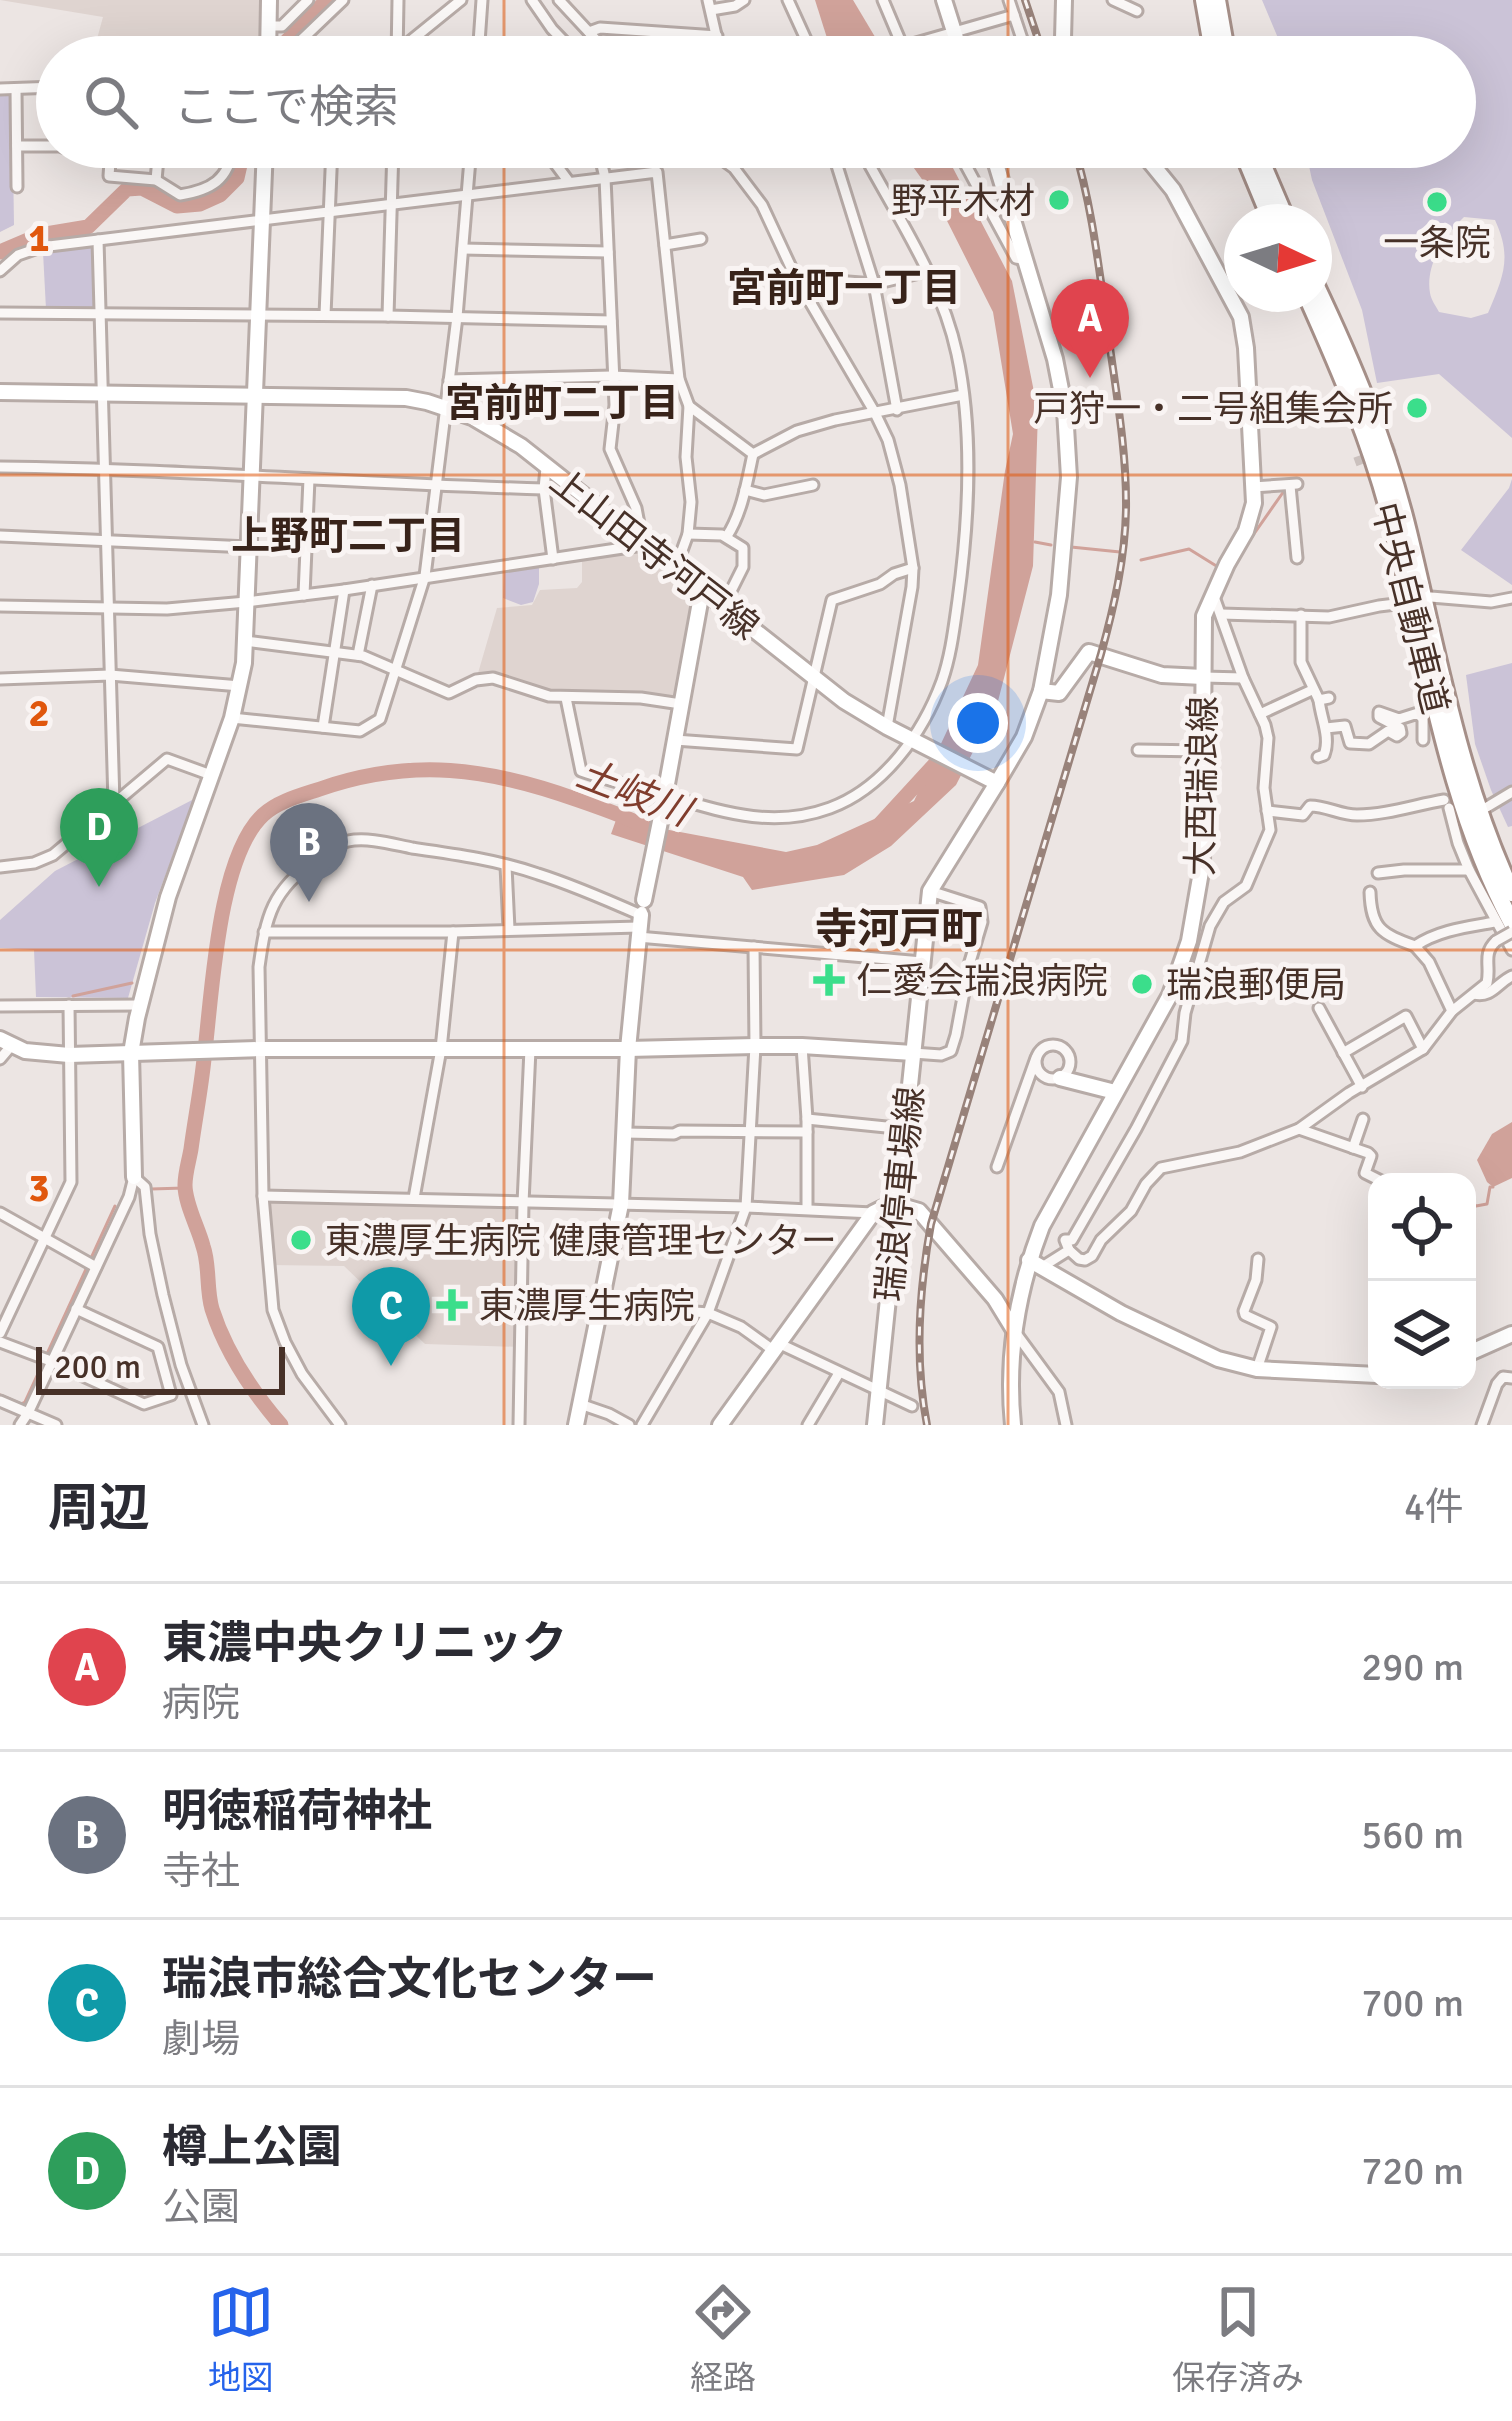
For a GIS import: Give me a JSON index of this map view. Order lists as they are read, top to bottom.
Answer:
{
  "streets": {
    "highway": ["中央自動車道"],
    "street": ["上山田寺河戸線", "大西瑞浪線", "瑞浪停車場線"]
  },
  "districts": [
    "宮前町一丁目",
    "宮前町二丁目",
    "上野町二丁目",
    "寺河戸町"
  ],
  "water": ["土岐川"],
  "places": {
    "other": [
      "野平木材",
      "一条院",
      "戸狩一・二号組集会所",
      "瑞浪郵便局",
      "東濃厚生病院 健康管理センター"
    ],
    "health": ["仁愛会瑞浪病院", "東濃厚生病院"]
  },
  "scale_bar": "200 m",
  "north": "right",
  "page": {
    "search": "ここで検索",
    "pins": [
      "A",
      "D",
      "B",
      "C"
    ],
    "scale": "200 m",
    "heading": ["周辺", "4件"],
    "list": [
      {
        "mark": "A",
        "name": "東濃中央クリニック",
        "note": "病院",
        "value": "290 m"
      },
      {
        "mark": "B",
        "name": "明徳稲荷神社",
        "note": "寺社",
        "value": "560 m"
      },
      {
        "mark": "C",
        "name": "瑞浪市総合文化センター",
        "note": "劇場",
        "value": "700 m"
      },
      {
        "mark": "D",
        "name": "樽上公園",
        "note": "公園",
        "value": "720 m"
      }
    ],
    "nav": ["地図", "経路", "保存済み"]
  },
  "grid": {
    "rows": ["1", "2", "3"]
  }
}
